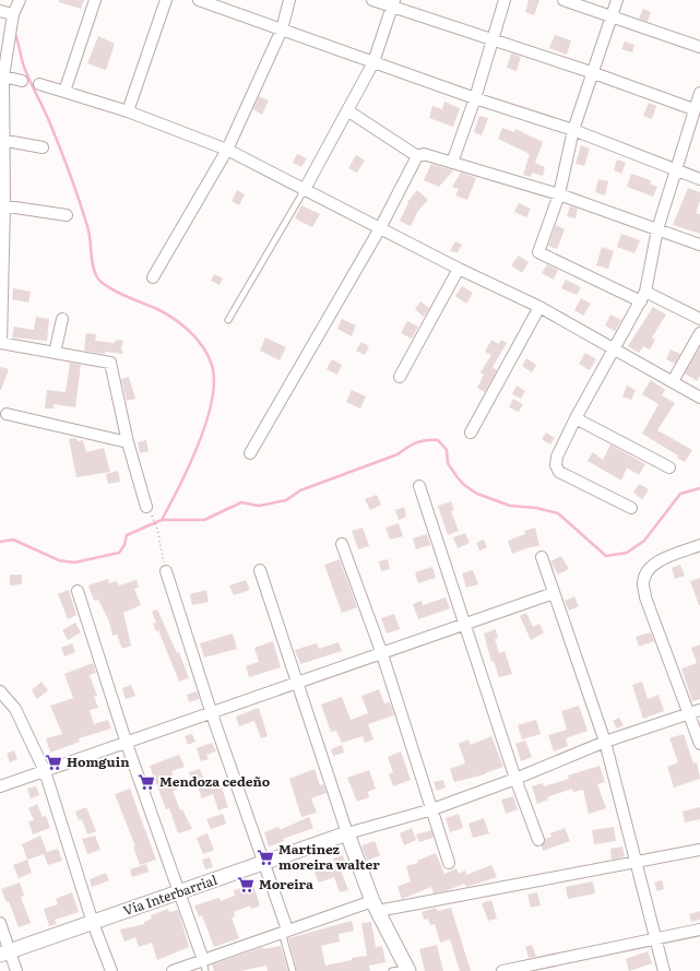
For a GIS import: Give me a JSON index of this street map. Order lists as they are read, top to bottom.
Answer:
{
  "streets": {
    "main road": ["Vía Interbarrial"]
  },
  "places": {
    "supermarket": [
      "Homguin",
      "Mendoza cedeño",
      "Martinez moreira walter",
      "Moreira"
    ]
  }
}
